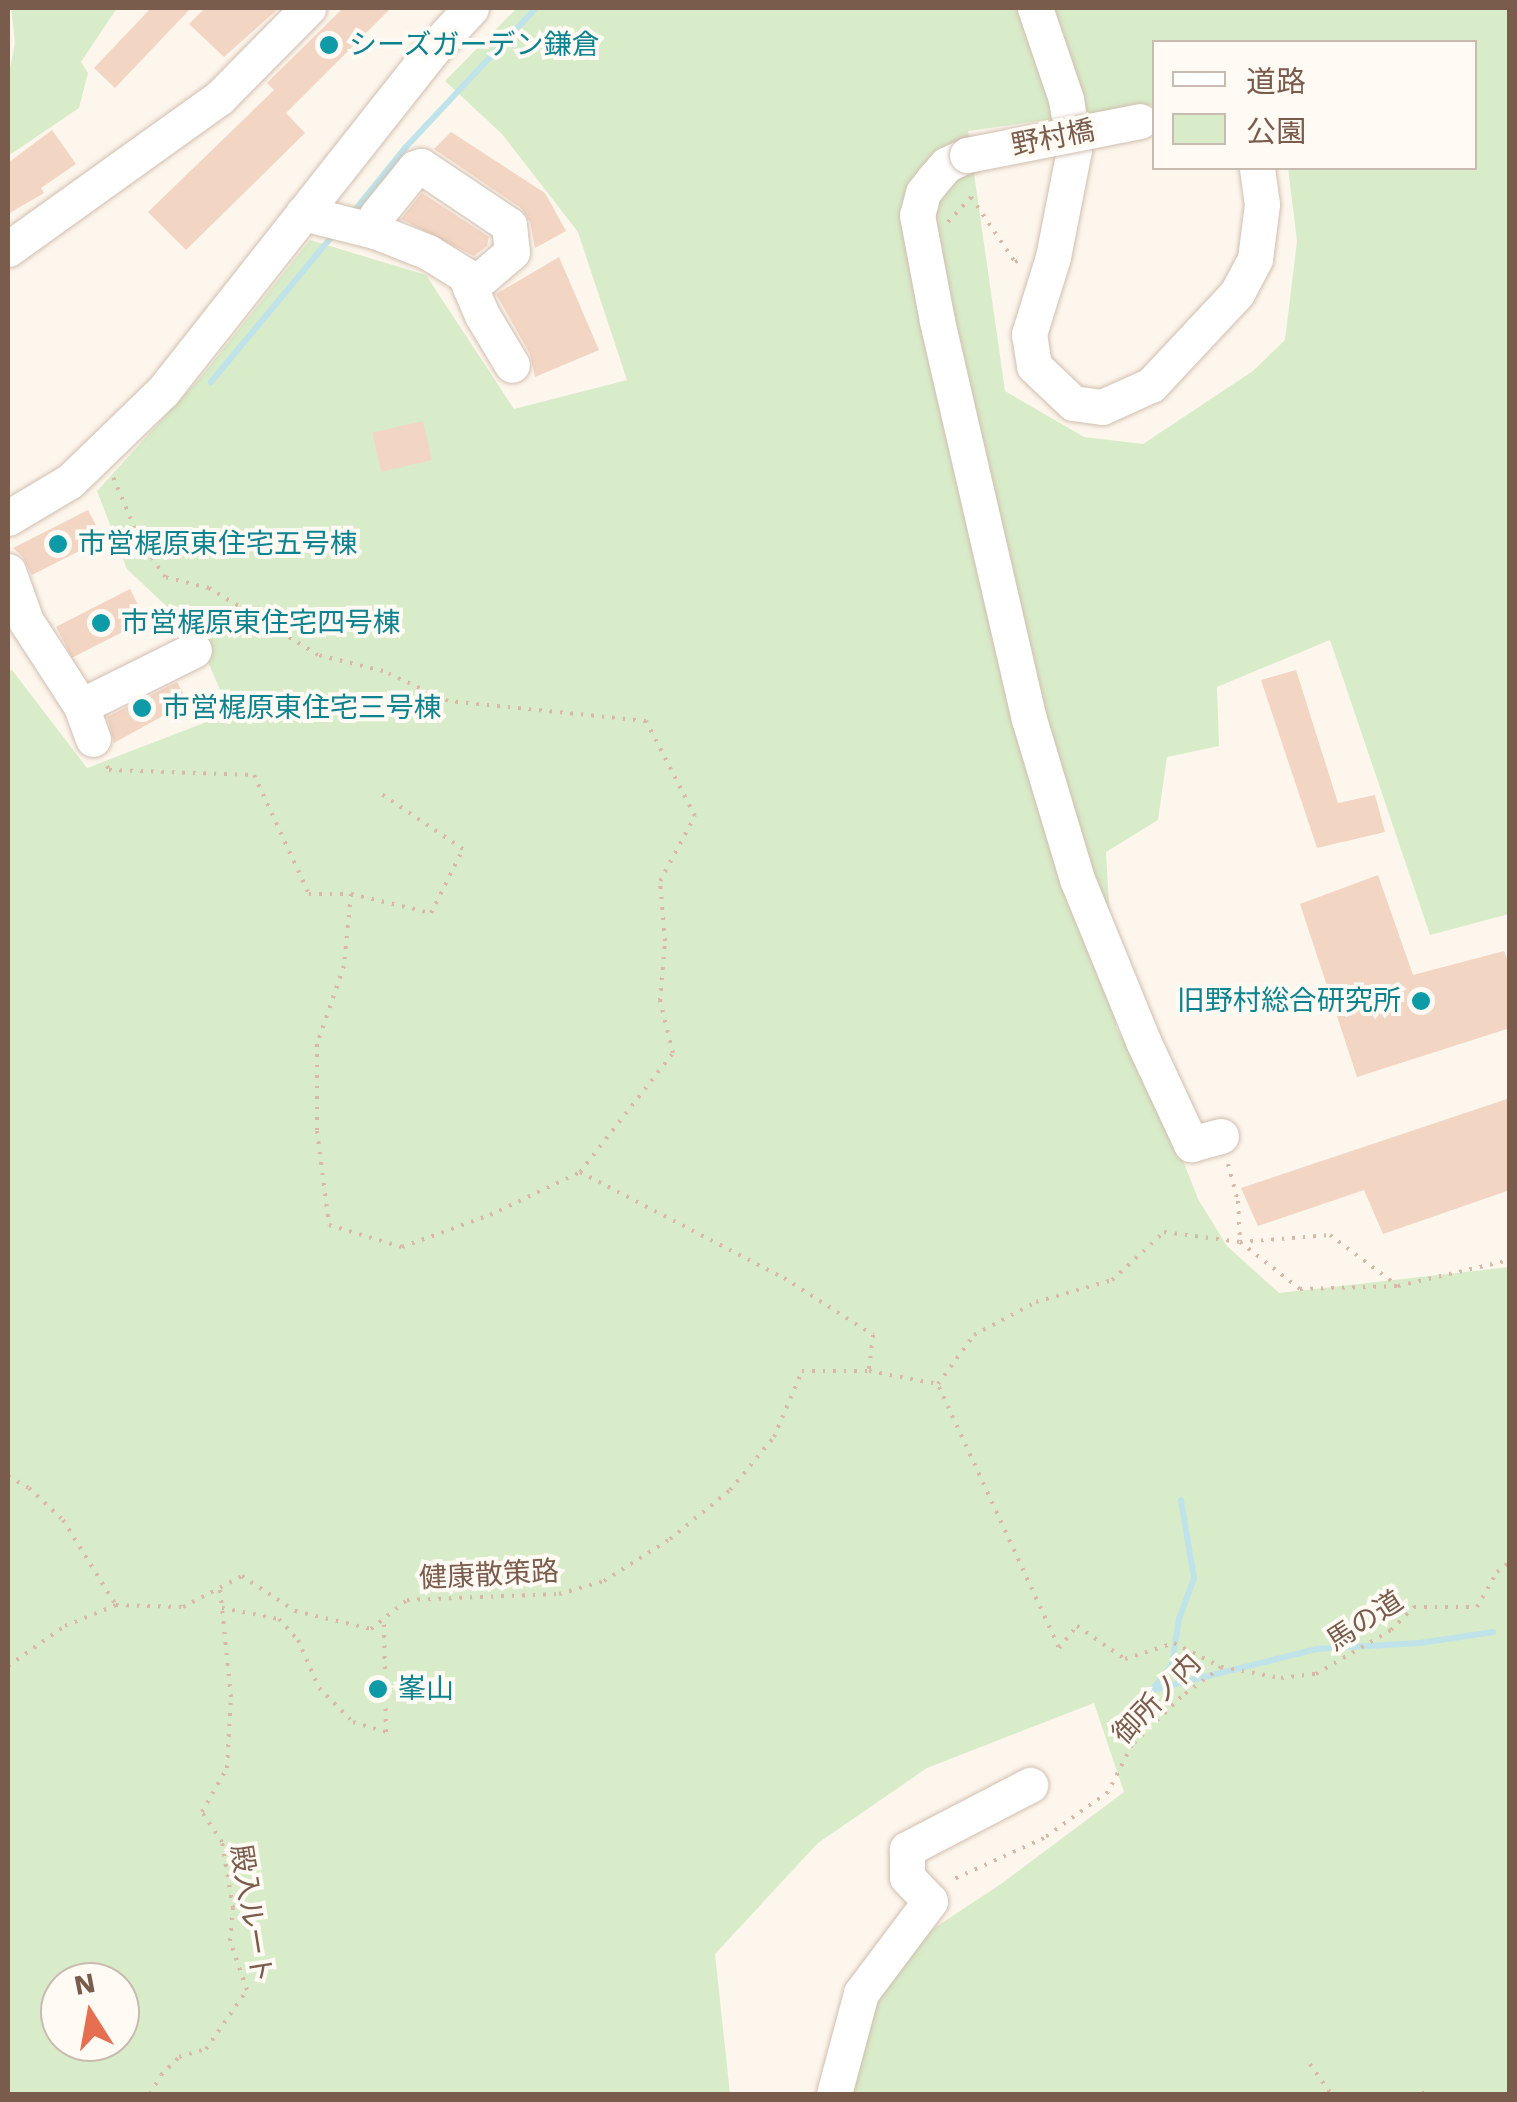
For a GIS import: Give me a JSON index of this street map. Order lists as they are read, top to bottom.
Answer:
{
  "streets": {
    "street": ["野村橋"],
    "path": [
      "健康散策路",
      "馬の道",
      "御所ノ内",
      "殿入ルート"
    ]
  },
  "crossings": [
    ["健康散策路", "御所ノ内"],
    ["馬の道", "御所ノ内"]
  ],
  "places": [
    "シーズガーデン鎌倉",
    "市営梶原東住宅五号棟",
    "市営梶原東住宅四号棟",
    "市営梶原東住宅三号棟",
    "旧野村総合研究所",
    "峯山"
  ],
  "legend": ["道路", "公園"],
  "north": "top"
}
